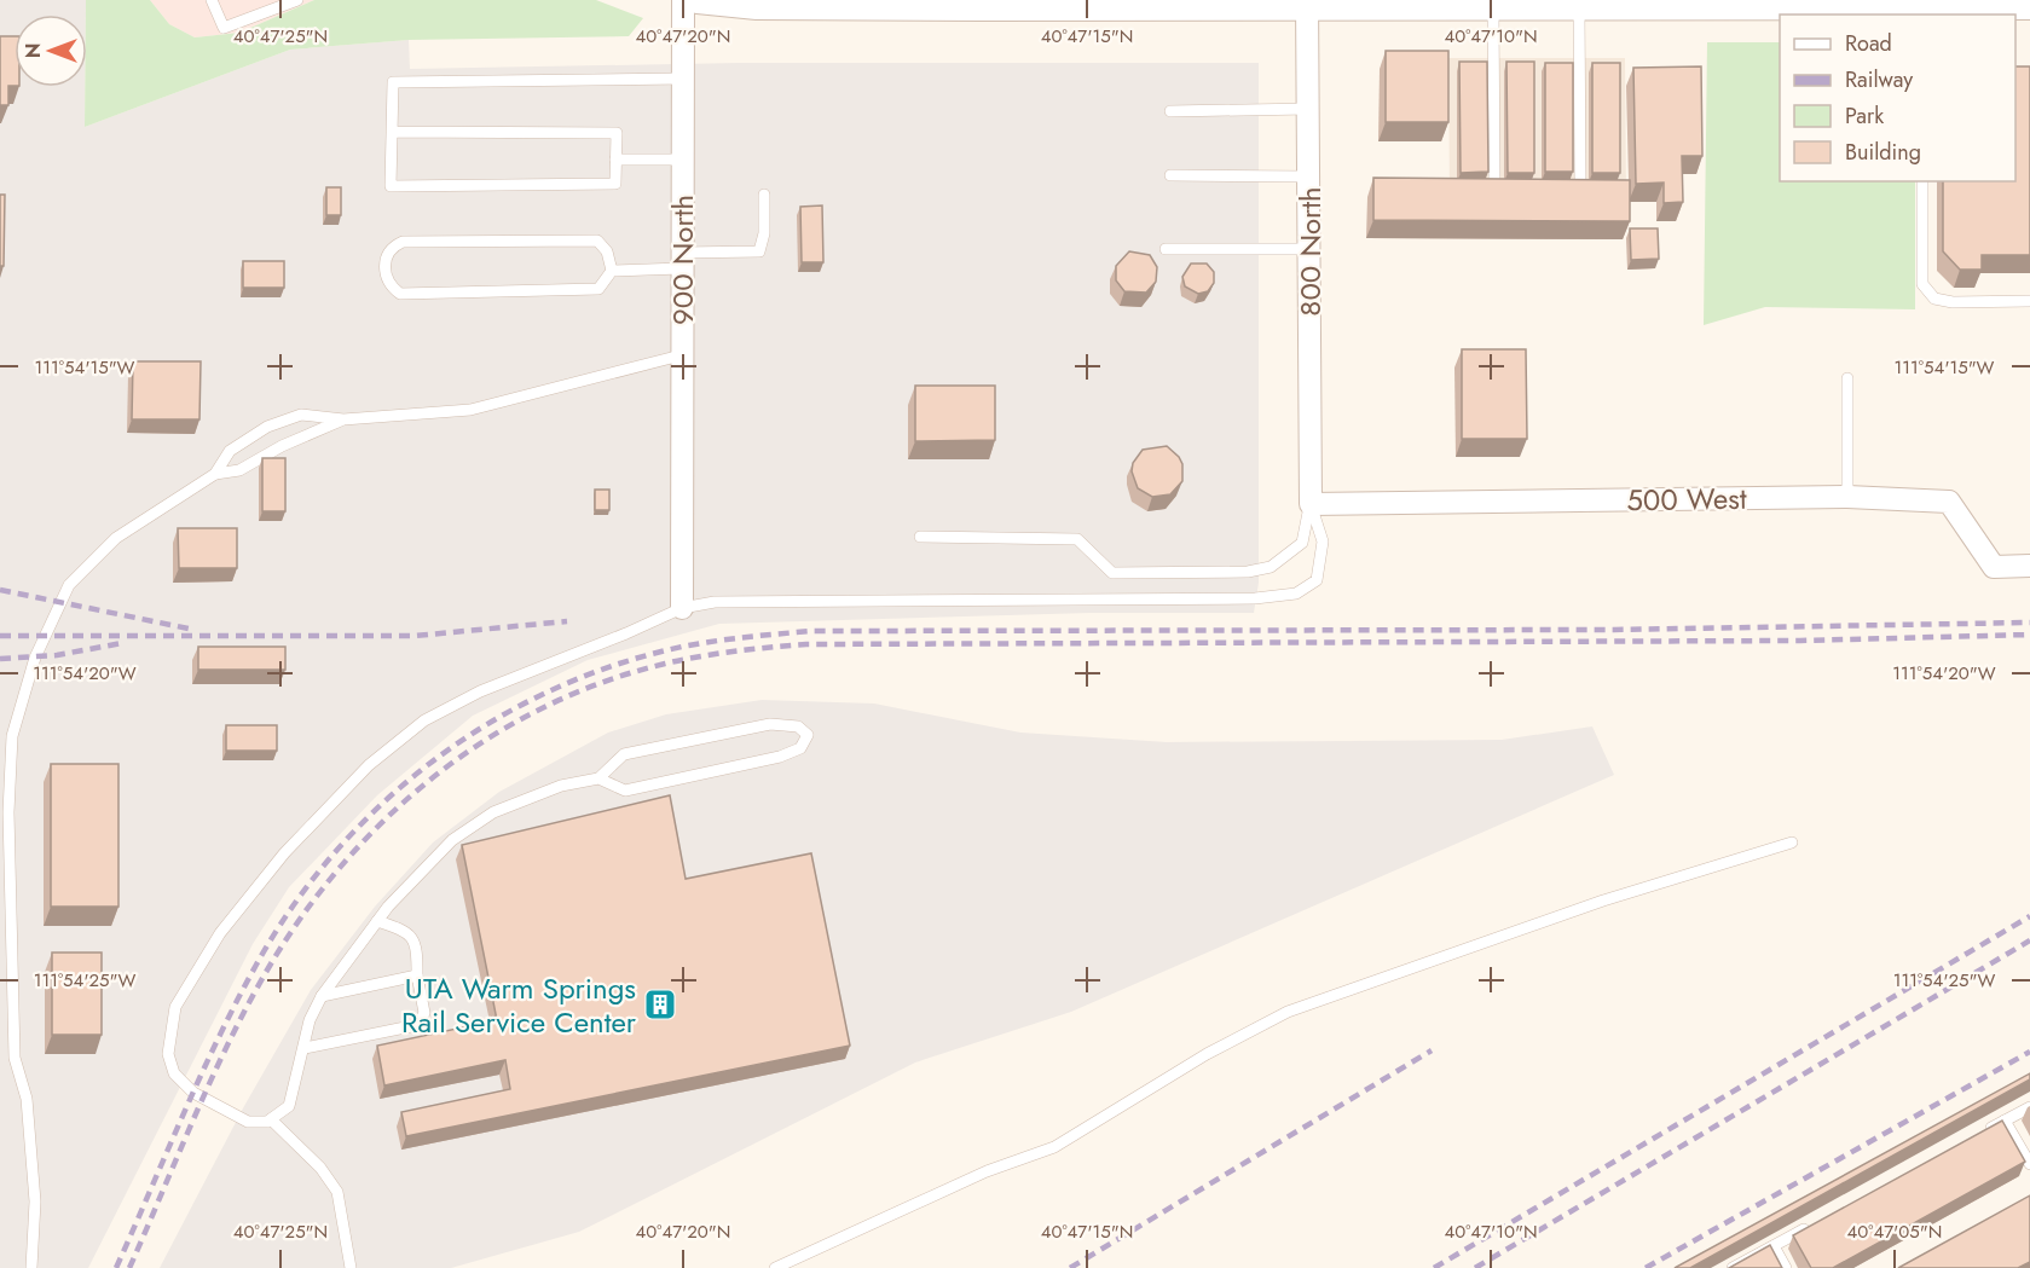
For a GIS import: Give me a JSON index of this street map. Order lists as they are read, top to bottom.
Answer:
{
  "streets": {
    "street": ["800 North", "900 North", "500 West"]
  },
  "crossings": [
    ["800 North", "500 West"]
  ],
  "places": {
    "building": ["UTA Warm Springs Rail Service Center"]
  },
  "legend": [
    "Road",
    "Railway",
    "Park",
    "Building"
  ],
  "north": "left",
  "coordinates": [
    "40°47'25\"N",
    "40°47'20\"N",
    "40°47'15\"N",
    "40°47'10\"N",
    "111°54'15\"W",
    "111°54'20\"W",
    "111°54'25\"W",
    "40°47'05\"N"
  ]
}
